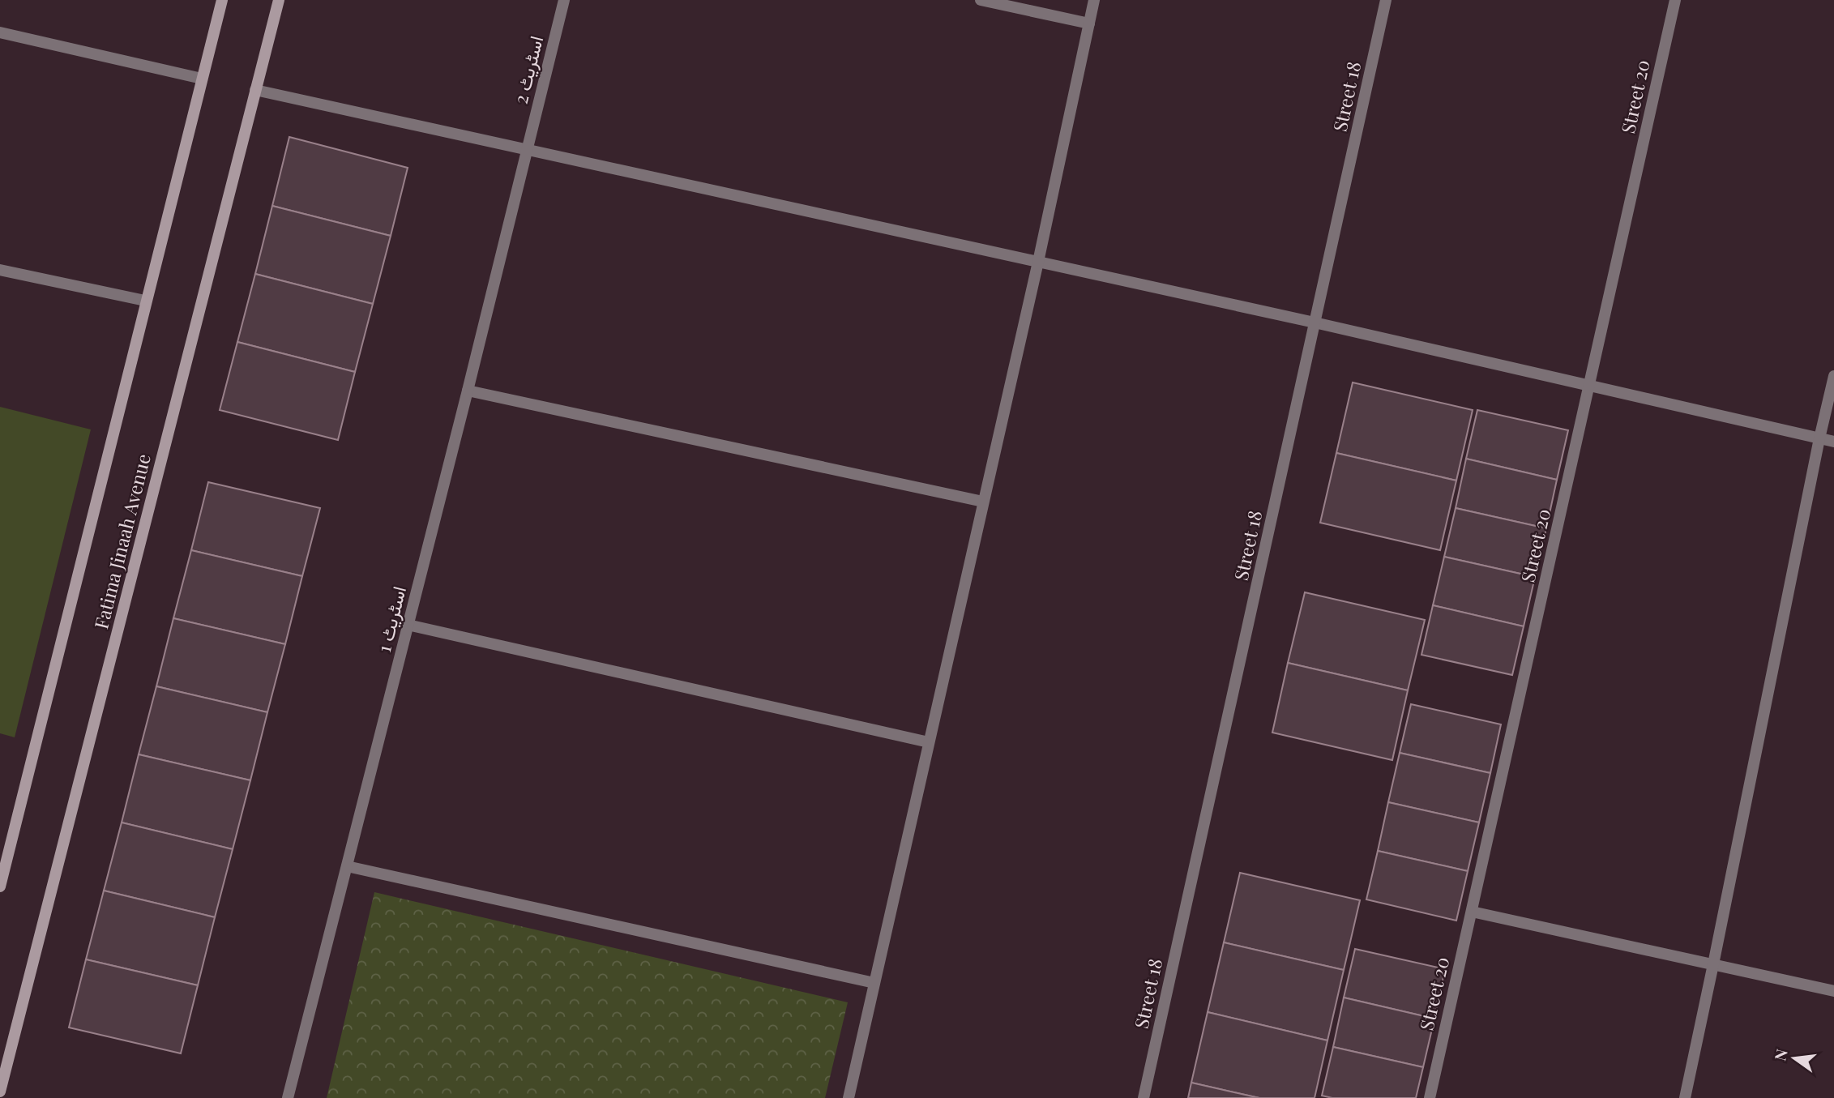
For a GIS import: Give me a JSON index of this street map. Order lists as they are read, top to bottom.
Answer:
{
  "streets": {
    "main road": ["Fatima Jinaah Avenue"],
    "street": [
      "اسٹریٹ 2",
      "Street 18",
      "Street 20",
      "اسٹریٹ 1"
    ]
  },
  "crossings": [
    ["اسٹریٹ 2", "اسٹریٹ 1"]
  ],
  "north": "left"
}
